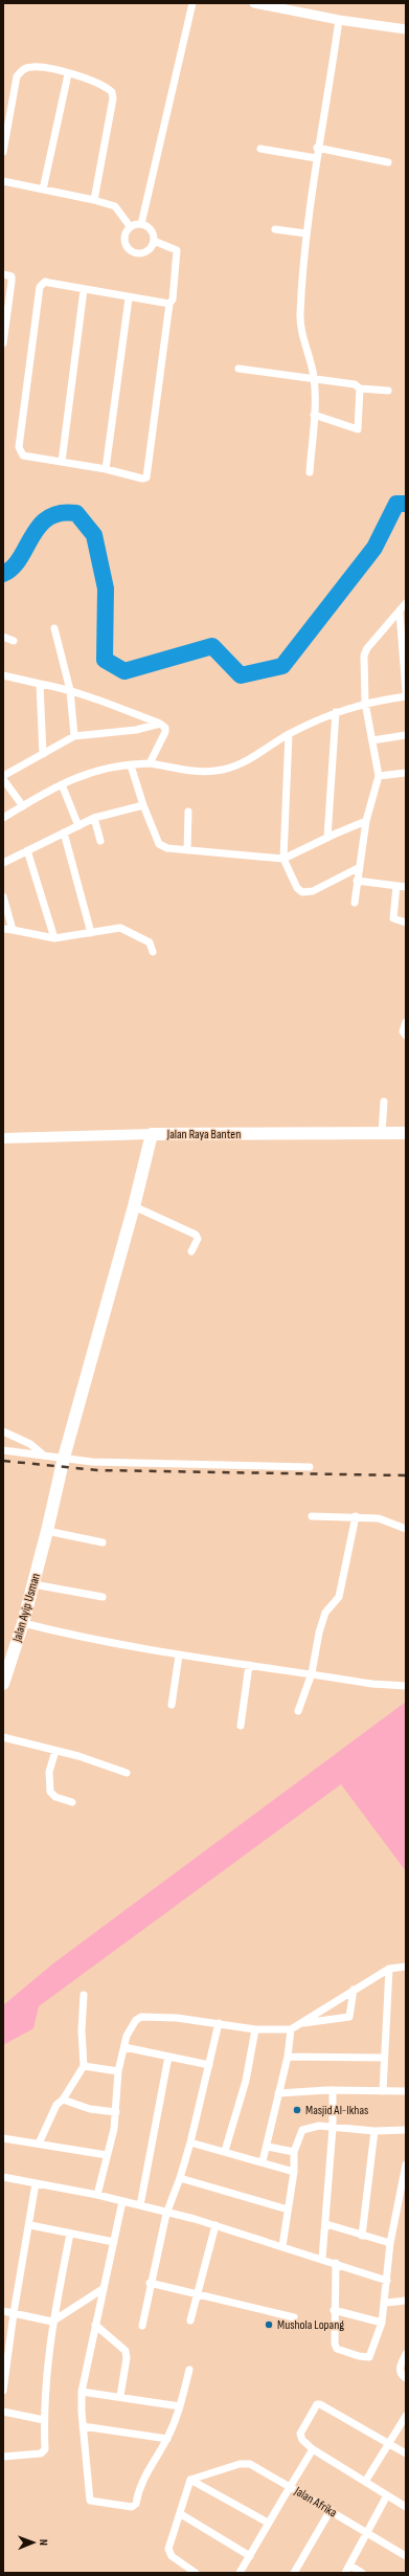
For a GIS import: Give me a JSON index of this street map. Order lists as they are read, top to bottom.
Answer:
{
  "streets": {
    "main road": ["Jalan Raya Banten", "Jalan Ayip Usman"],
    "street": ["Jalan Afrika"]
  },
  "crossings": [
    ["Jalan Raya Banten", "Jalan Ayip Usman"]
  ],
  "places": ["Masjid Al-Ikhas", "Mushola Lopang"],
  "north": "right"
}
